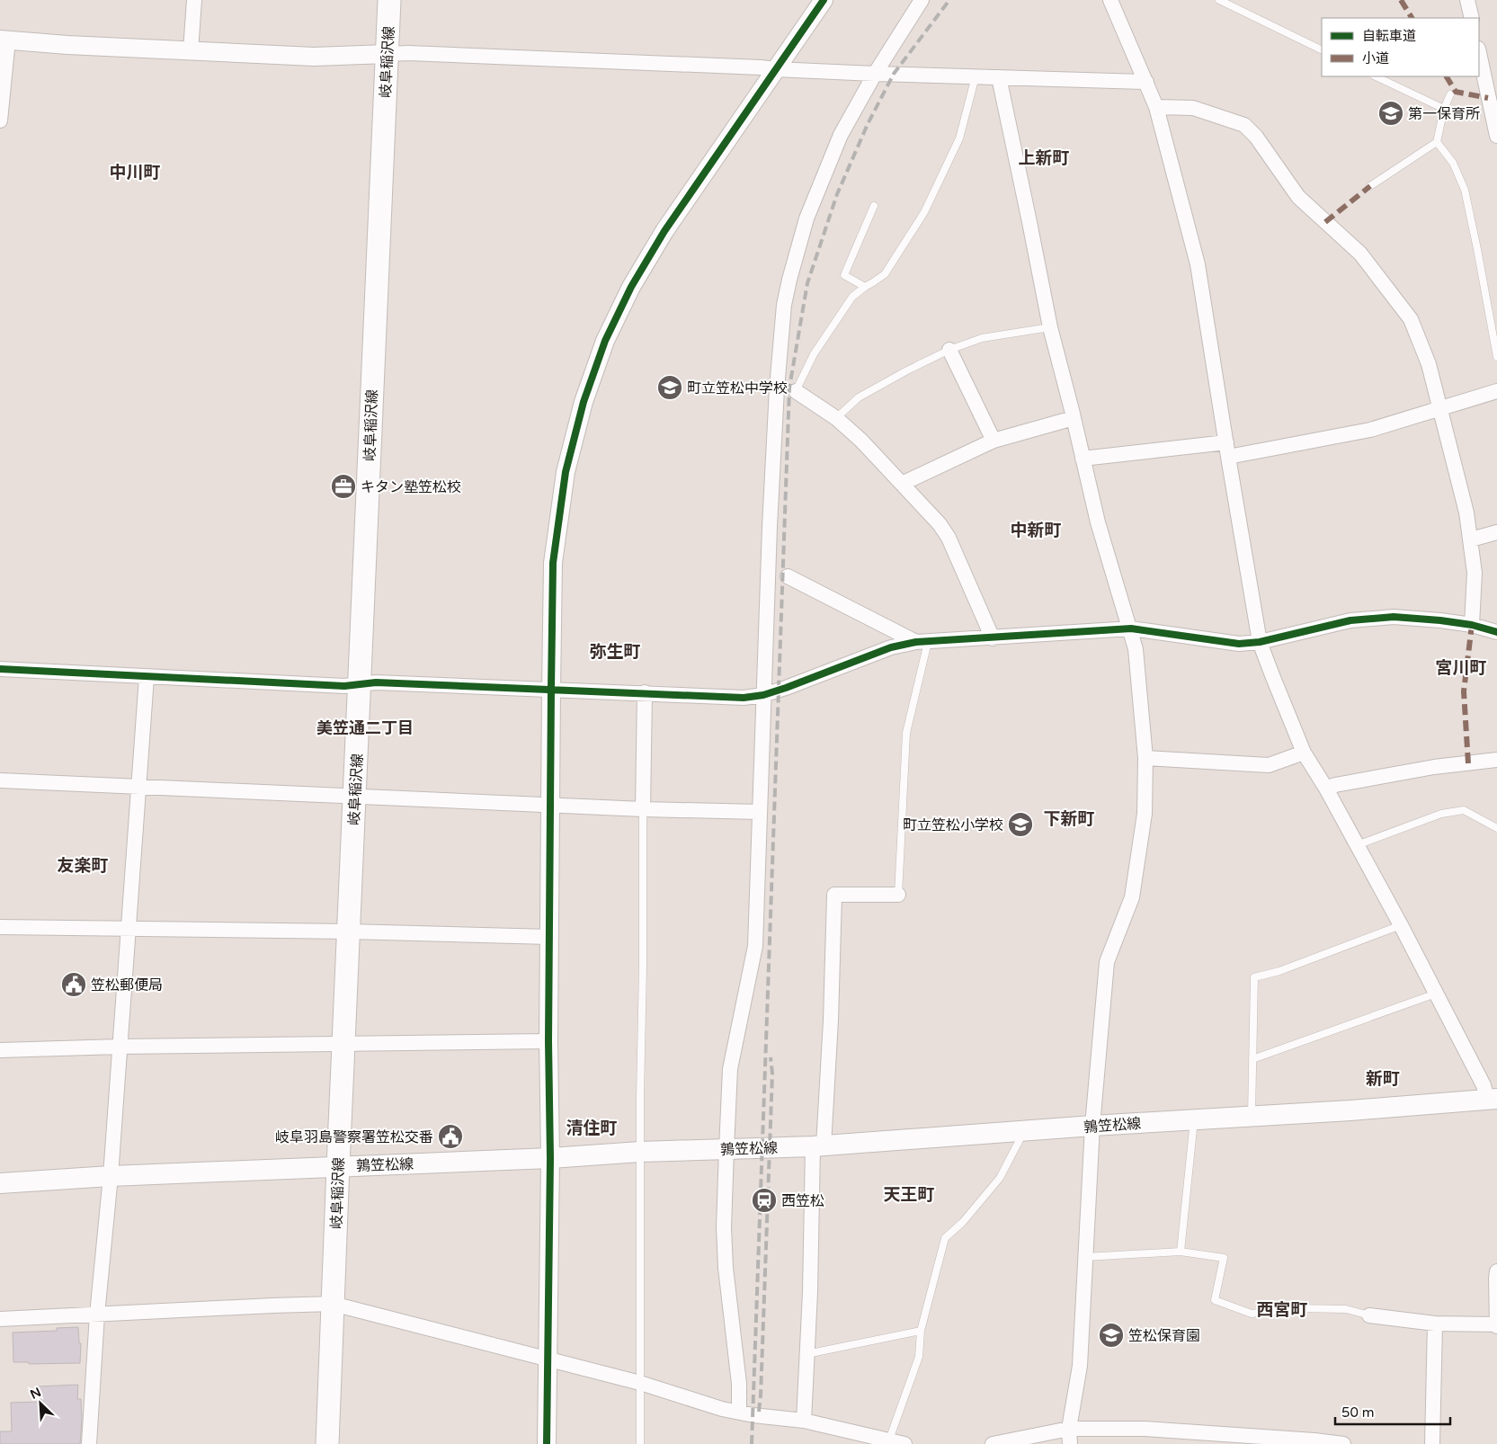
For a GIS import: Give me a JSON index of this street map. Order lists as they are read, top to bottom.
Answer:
{
  "streets": {
    "main road": ["岐阜稲沢線", "鶉笠松線"]
  },
  "crossings": [
    ["岐阜稲沢線", "鶉笠松線"]
  ],
  "districts": [
    "上新町",
    "中川町",
    "中新町",
    "弥生町",
    "宮川町",
    "美笠通二丁目",
    "下新町",
    "友楽町",
    "新町",
    "清住町",
    "天王町",
    "西宮町"
  ],
  "places": {
    "school or university": [
      "第一保育所",
      "町立笠松中学校",
      "町立笠松小学校",
      "笠松保育園"
    ],
    "office": ["キタン塾笠松校"],
    "public building": ["笠松郵便局", "岐阜羽島警察署笠松交番"],
    "station": ["西笠松"]
  },
  "legend": ["自転車道", "小道"],
  "scale_bar": "50 m",
  "north": "top left"
}
